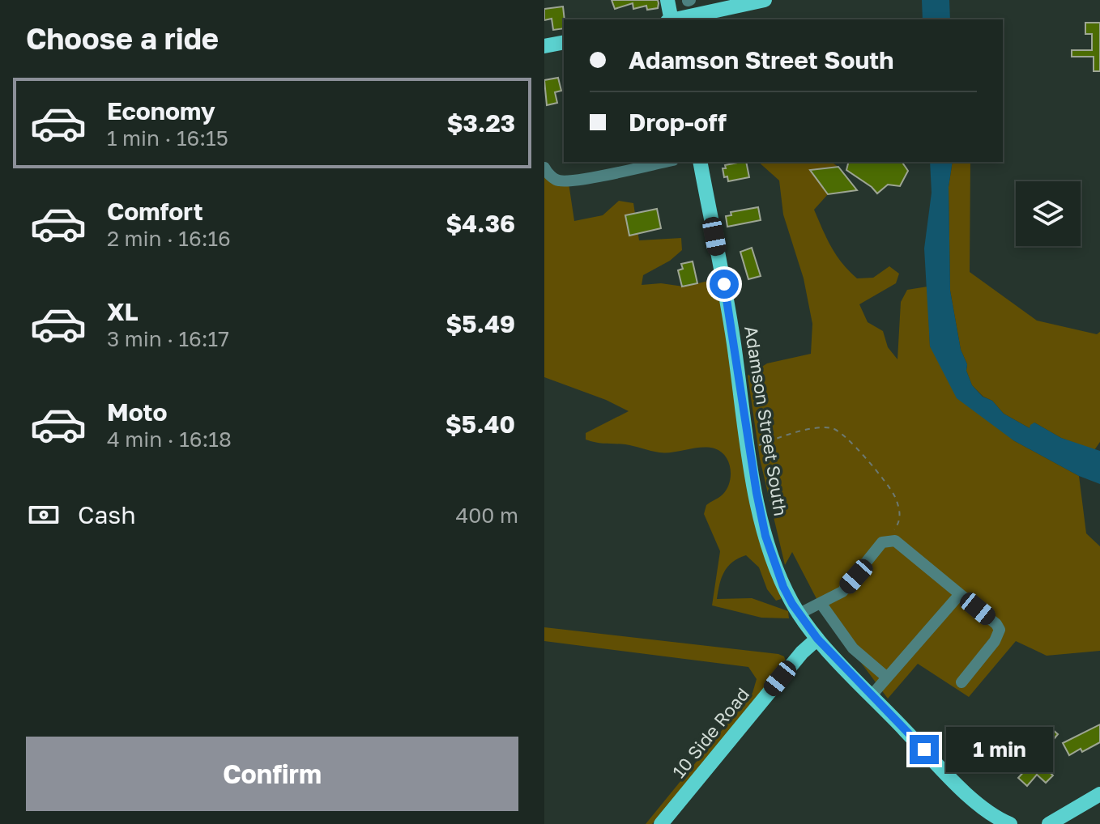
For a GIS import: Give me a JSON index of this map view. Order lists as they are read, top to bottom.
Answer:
{
  "streets": {
    "main road": ["Adamson Street South", "10 Side Road"]
  },
  "crossings": [
    ["Adamson Street South", "10 Side Road"]
  ],
  "page": {
    "heading": "Choose a ride",
    "banner": ["Adamson Street South", "Drop-off"],
    "list": [
      {
        "name": "Economy",
        "note": "1 min · 16:15",
        "value": "$3.23"
      },
      {
        "name": "Comfort",
        "note": "2 min · 16:16",
        "value": "$4.36"
      },
      {
        "name": "XL",
        "note": "3 min · 16:17",
        "value": "$5.49"
      },
      {
        "name": "Moto",
        "note": "4 min · 16:18",
        "value": "$5.40"
      }
    ],
    "pay": ["Cash", "400 m"],
    "buttons": "Confirm",
    "bubble": "1 min"
  }
}
